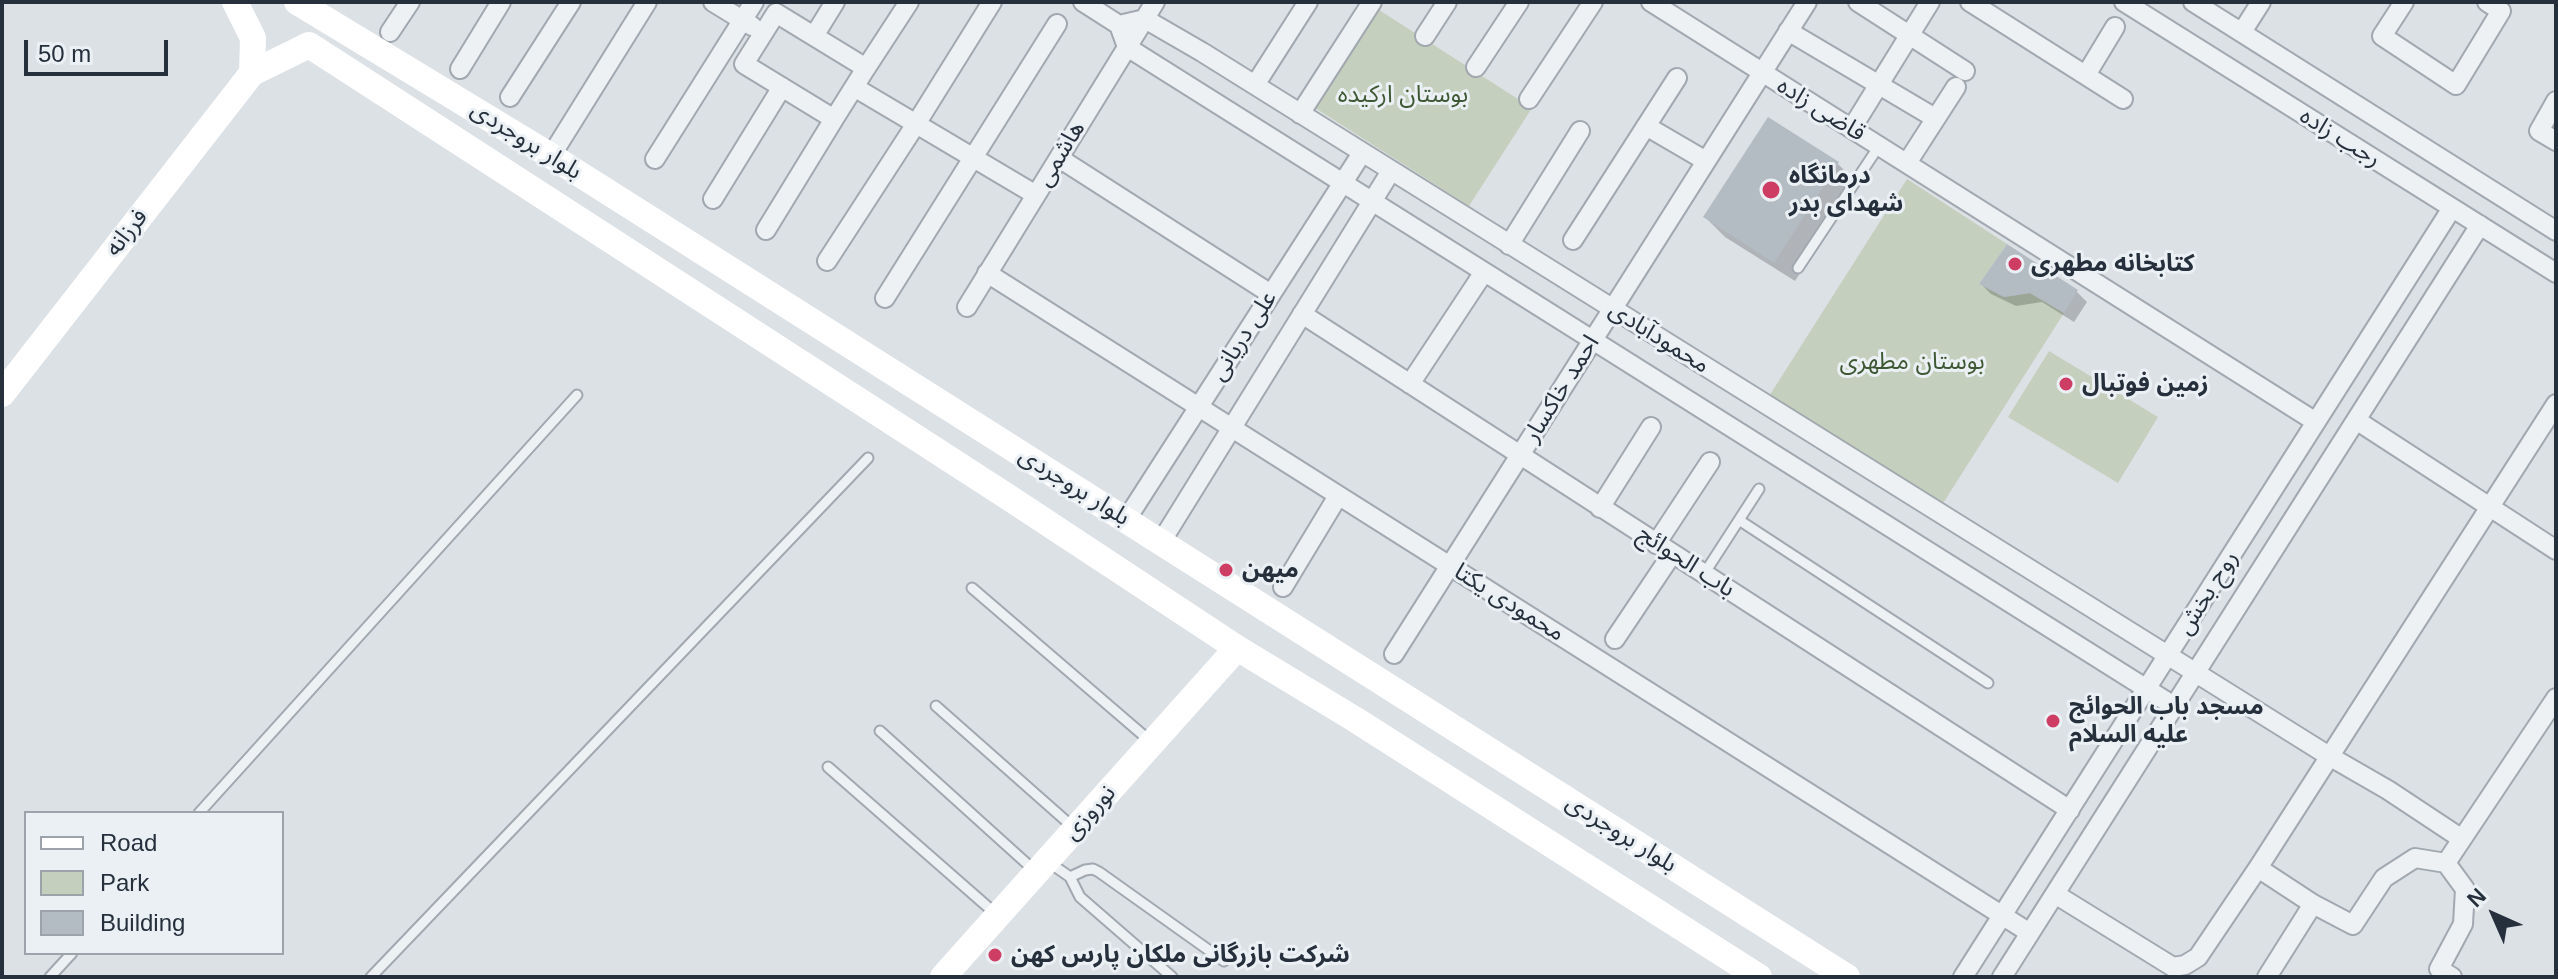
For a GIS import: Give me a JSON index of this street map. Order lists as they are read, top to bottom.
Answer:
{
  "streets": {
    "main road": ["بلوار بروجردی", "فرزانه", "نوروزی"],
    "street": [
      "قاضی زاده",
      "رجب زاده",
      "هاشمی",
      "علی دریانی",
      "محمودآبادی",
      "احمد خاکسار",
      "باب الحوائج",
      "روح بخش",
      "محمودی یکتا"
    ]
  },
  "crossings": [
    ["قاضی زاده", "احمد خاکسار"],
    ["قاضی زاده", "روح بخش"],
    ["رجب زاده", "روح بخش"],
    ["بلوار بروجردی", "فرزانه"],
    ["بلوار بروجردی", "علی دریانی"],
    ["بلوار بروجردی", "نوروزی"],
    ["هاشمی", "محمودآبادی"],
    ["هاشمی", "محمودی یکتا"],
    ["علی دریانی", "محمودآبادی"],
    ["علی دریانی", "محمودی یکتا"],
    ["محمودآبادی", "احمد خاکسار"],
    ["محمودآبادی", "روح بخش"],
    ["احمد خاکسار", "باب الحوائج"],
    ["احمد خاکسار", "محمودی یکتا"],
    ["باب الحوائج", "روح بخش"],
    ["روح بخش", "محمودی یکتا"]
  ],
  "parks": ["بوستان ارکیده", "بوستان مطهری"],
  "places": [
    "درمانگاه شهدای بدر",
    "کتابخانه مطهری",
    "زمین فوتبال",
    "میهن",
    "مسجد باب الحوائج علیه السلام",
    "شرکت بازرگانی ملکان پارس کهن"
  ],
  "legend": ["Road", "Park", "Building"],
  "scale_bar": "50 m",
  "north": "top left"
}
